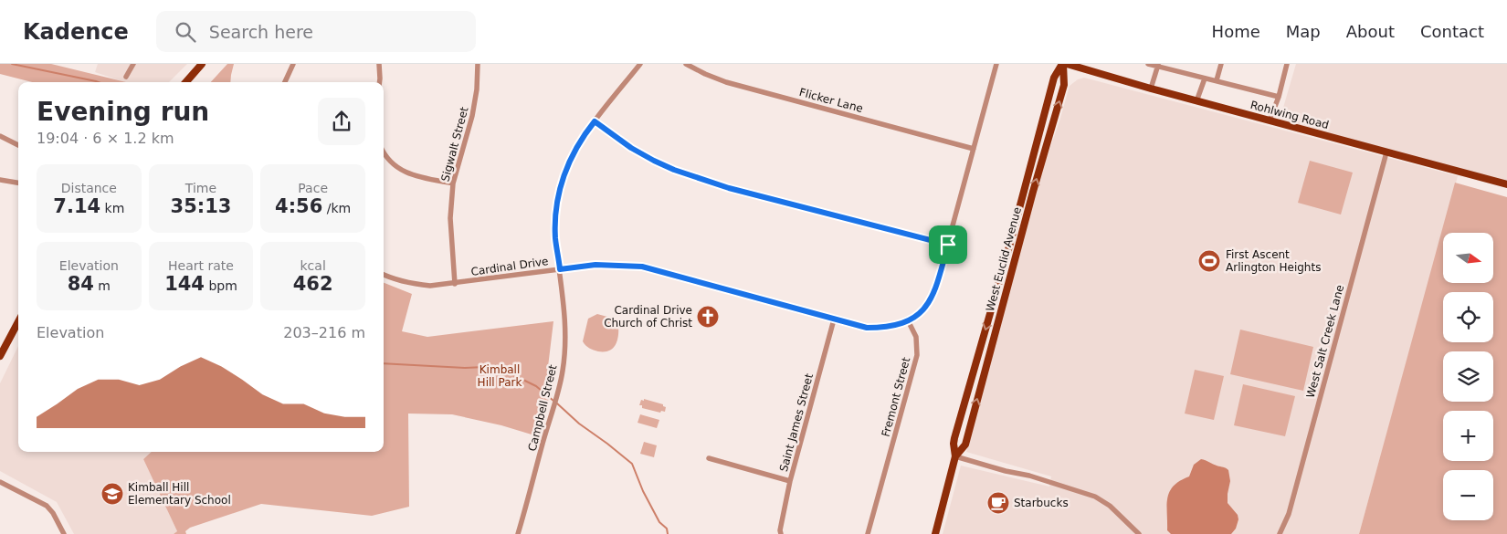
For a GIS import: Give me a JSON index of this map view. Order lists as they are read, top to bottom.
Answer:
{
  "streets": {
    "main road": ["Rohlwing Road", "West Euclid Avenue"],
    "street": [
      "Flicker Lane",
      "Sigwalt Street",
      "Cardinal Drive",
      "West Salt Creek Lane",
      "Fremont Street",
      "Campbell Street",
      "Saint James Street"
    ]
  },
  "crossings": [
    ["Rohlwing Road", "West Salt Creek Lane"],
    ["Sigwalt Street", "Cardinal Drive"],
    ["Cardinal Drive", "Fremont Street"],
    ["Cardinal Drive", "Campbell Street"],
    ["Cardinal Drive", "Saint James Street"]
  ],
  "parks": ["Kimball Hill Park"],
  "places": {
    "sports": ["First Ascent Arlington Heights"],
    "church": ["Cardinal Drive Church of Christ"],
    "school or university": ["Kimball Hill Elementary School"],
    "cafe": ["Starbucks"]
  },
  "north": "right",
  "page": {
    "header": "Kadence",
    "search": "Search here",
    "nav": [
      "Home",
      "Map",
      "About",
      "Contact"
    ],
    "heading": ["Evening run", "19:04 · 6 × 1.2 km"],
    "stats": [
      ["Distance", "7.14 km"],
      ["Time", "35:13"],
      ["Pace", "4:56 /km"],
      ["Elevation", "84 m"],
      ["Heart rate", "144 bpm"],
      ["kcal", "462"]
    ],
    "map_buttons": ["+", "−"],
    "chart": ["Elevation", "203–216 m"]
  }
}
